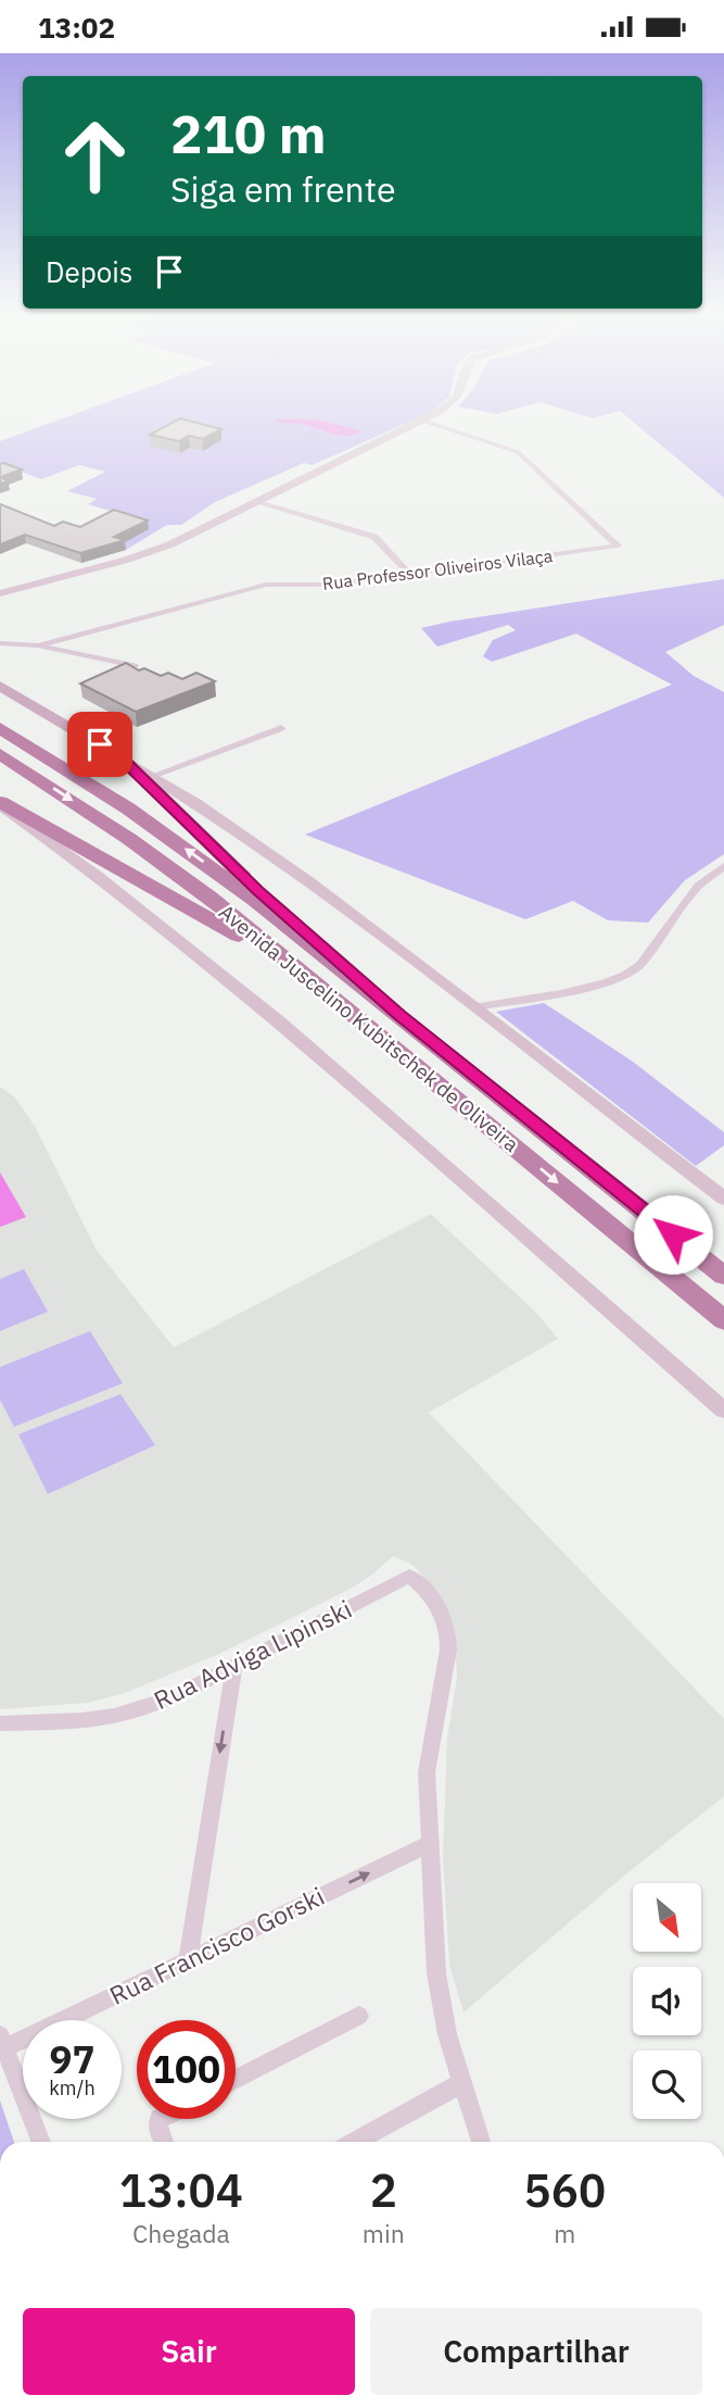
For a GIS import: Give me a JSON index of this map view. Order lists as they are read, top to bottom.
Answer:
{
  "streets": {
    "highway": ["Avenida Juscelino Kubitschek de Oliveira"],
    "street": ["Rua Professor Oliveiros Vilaça", "Rua Adviga Lipinski", "Rua Francisco Gorski"]
  },
  "crossings": [
    ["Rua Adviga Lipinski", "Rua Francisco Gorski"]
  ],
  "one_way": ["Rua Francisco Gorski"],
  "north": "bottom right",
  "page": {
    "status": "13:02",
    "turn": ["210 m", "Siga em frente"],
    "then": "Depois",
    "speed": "97 km/h",
    "limit": "100",
    "eta": [
      "13:04",
      "Chegada",
      "2",
      "min",
      "560",
      "m"
    ],
    "buttons": ["Sair", "Compartilhar"]
  }
}
